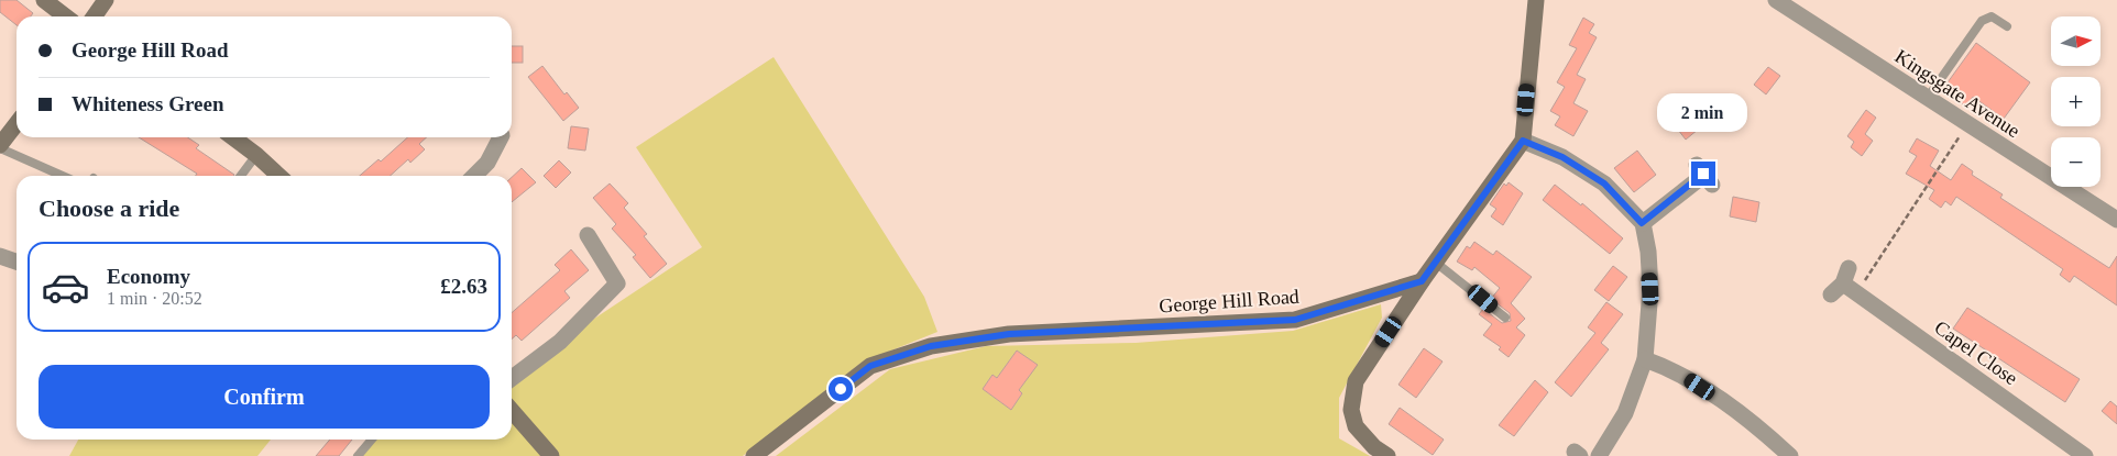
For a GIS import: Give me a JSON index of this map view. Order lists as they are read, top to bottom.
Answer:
{
  "streets": {
    "street": ["Kingsgate Avenue", "George Hill Road", "Capel Close"]
  },
  "north": "right",
  "page": {
    "map_buttons": ["+", "−"],
    "banner": ["George Hill Road", "Whiteness Green"],
    "bubble": "2 min",
    "heading": "Choose a ride",
    "list": [
      {
        "name": "Economy",
        "note": "1 min · 20:52",
        "value": "£2.63"
      }
    ],
    "buttons": "Confirm"
  }
}
